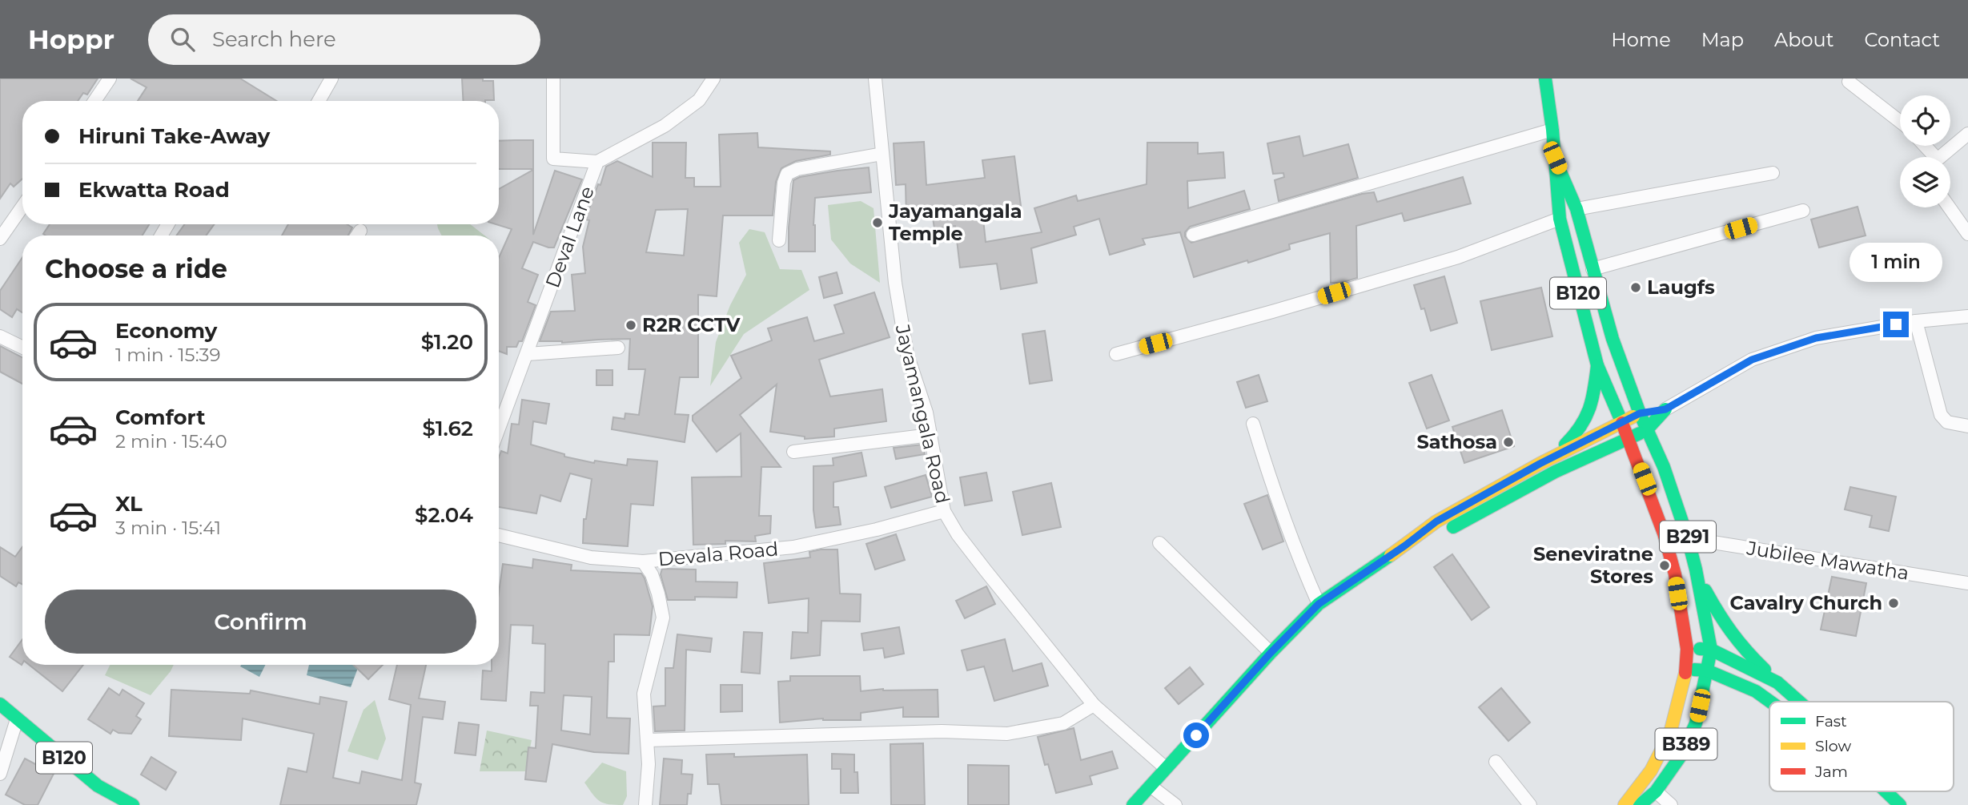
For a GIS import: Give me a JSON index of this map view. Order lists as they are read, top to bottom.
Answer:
{
  "streets": {
    "main road": ["B120", "B291", "B389"],
    "street": [
      "Deval Lane",
      "Jayamangala Road",
      "Devala Road",
      "Jubilee Mawatha"
    ]
  },
  "crossings": [
    ["Jayamangala Road", "Devala Road"],
    ["B291", "Jubilee Mawatha"]
  ],
  "places": [
    "Jayamangala Temple",
    "Laugfs",
    "R2R CCTV",
    "Sathosa",
    "Seneviratne Stores",
    "Cavalry Church"
  ],
  "legend": ["Fast", "Slow", "Jam"],
  "page": {
    "header": "Hoppr",
    "search": "Search here",
    "nav": [
      "Home",
      "Map",
      "About",
      "Contact"
    ],
    "banner": ["Hiruni Take-Away", "Ekwatta Road"],
    "heading": "Choose a ride",
    "bubble": "1 min",
    "list": [
      {
        "name": "Economy",
        "note": "1 min · 15:39",
        "value": "$1.20"
      },
      {
        "name": "Comfort",
        "note": "2 min · 15:40",
        "value": "$1.62"
      },
      {
        "name": "XL",
        "note": "3 min · 15:41",
        "value": "$2.04"
      }
    ],
    "buttons": "Confirm"
  }
}
